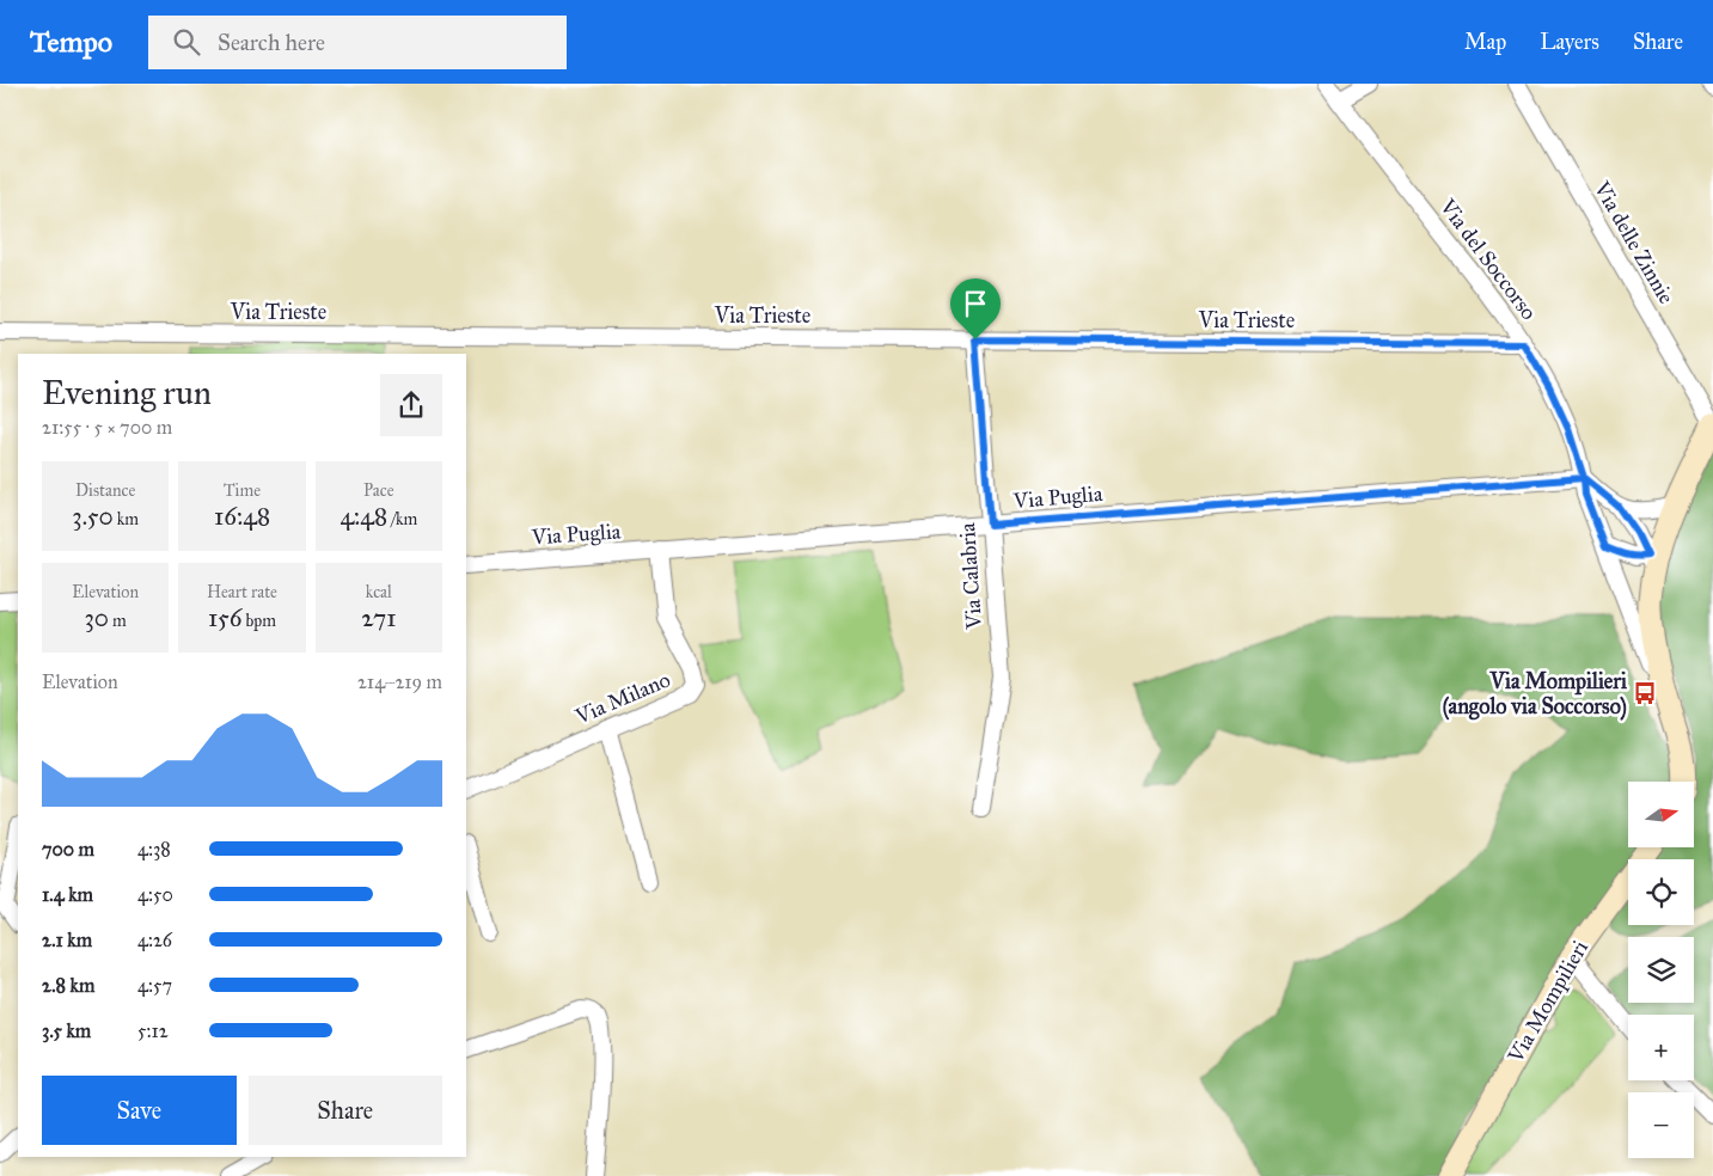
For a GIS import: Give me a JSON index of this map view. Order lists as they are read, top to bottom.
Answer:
{
  "streets": {
    "street": [
      "Via delle Zinnie",
      "Via del Soccorso",
      "Via Trieste",
      "Via Puglia",
      "Via Calabria",
      "Via Milano",
      "Via Mompilieri"
    ]
  },
  "crossings": [
    ["Via del Soccorso", "Via Trieste"],
    ["Via del Soccorso", "Via Puglia"],
    ["Via Trieste", "Via Calabria"],
    ["Via Puglia", "Via Calabria"],
    ["Via Puglia", "Via Milano"]
  ],
  "places": {
    "bus stop": ["Via Mompilieri (angolo via Soccorso)"]
  },
  "north": "right",
  "page": {
    "header": "Tempo",
    "search": "Search here",
    "nav": ["Map", "Layers", "Share"],
    "heading": ["Evening run", "21:55 · 5 × 700 m"],
    "stats": [
      ["Distance", "3.50 km"],
      ["Time", "16:48"],
      ["Pace", "4:48 /km"],
      ["Elevation", "30 m"],
      ["Heart rate", "156 bpm"],
      ["kcal", "271"]
    ],
    "chart": ["Elevation", "214–219 m"],
    "map_buttons": ["+", "−"],
    "list": [
      {
        "name": "700 m",
        "note": "4:38"
      },
      {
        "name": "1.4 km",
        "note": "4:50"
      },
      {
        "name": "2.1 km",
        "note": "4:26"
      },
      {
        "name": "2.8 km",
        "note": "4:57"
      },
      {
        "name": "3.5 km",
        "note": "5:12"
      }
    ],
    "buttons": ["Save", "Share"]
  }
}
